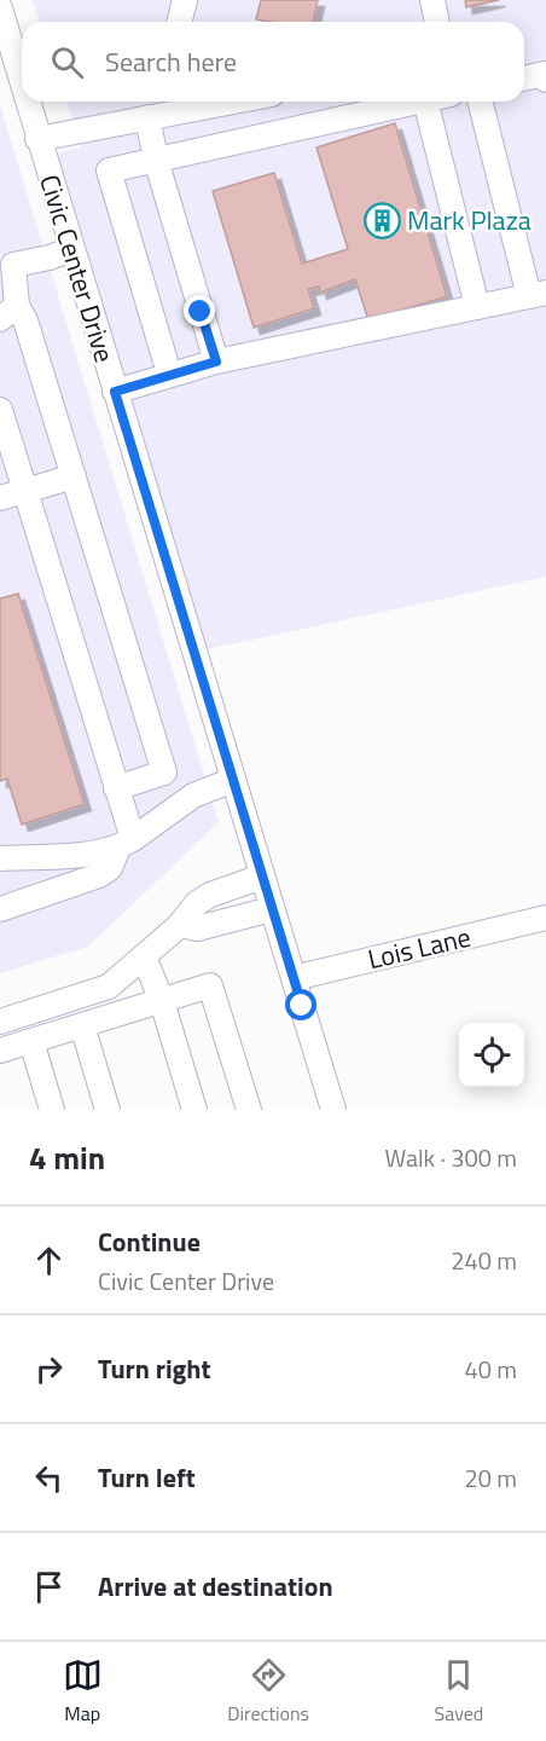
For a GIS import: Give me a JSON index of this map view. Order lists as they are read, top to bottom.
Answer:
{
  "streets": {
    "street": ["Civic Center Drive", "Lois Lane"]
  },
  "crossings": [
    ["Civic Center Drive", "Lois Lane"]
  ],
  "places": {
    "building": ["Mark Plaza"]
  },
  "page": {
    "search": "Search here",
    "heading": ["4 min", "Walk · 300 m"],
    "list": [
      ["Continue", "Civic Center Drive", "240 m"],
      ["Turn right", "40 m"],
      ["Turn left", "20 m"],
      "Arrive at destination"
    ],
    "nav": ["Map", "Directions", "Saved"]
  }
}
